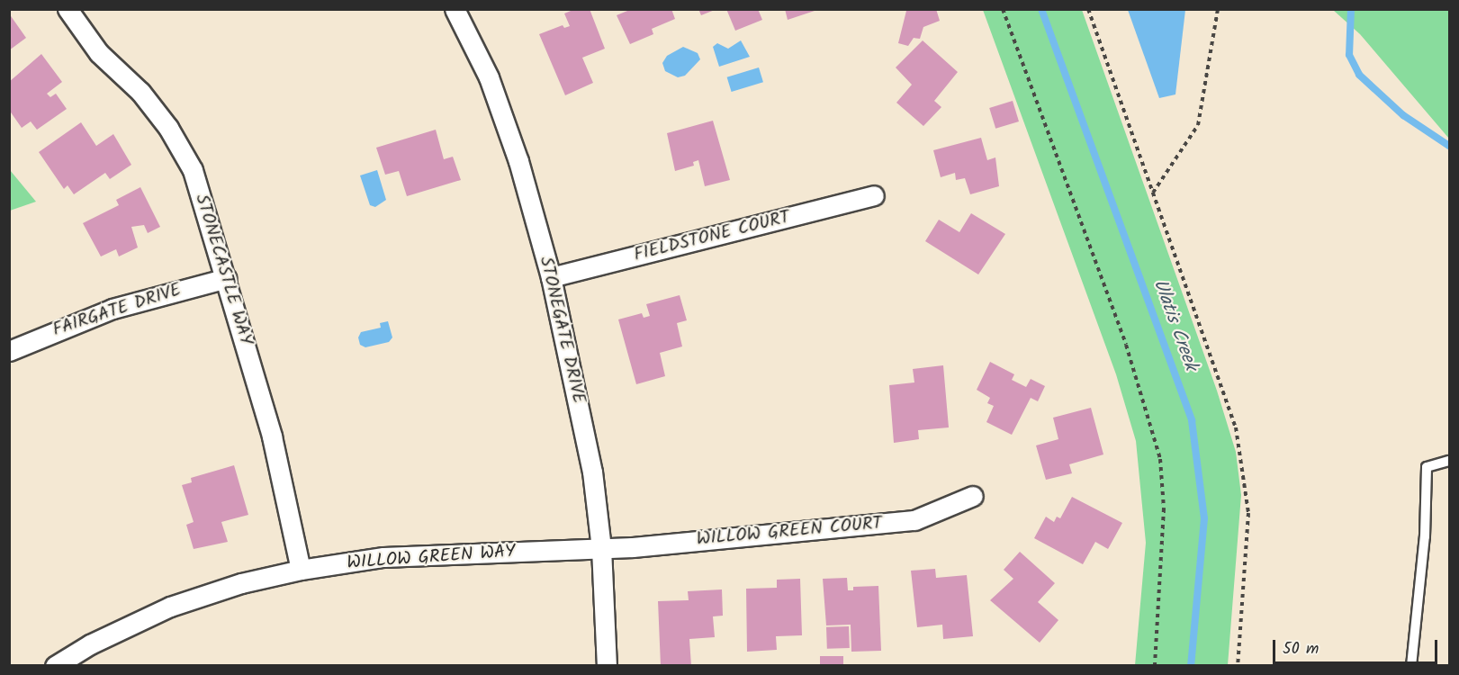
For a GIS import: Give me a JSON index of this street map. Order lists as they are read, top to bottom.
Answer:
{
  "streets": {
    "street": [
      "FIELDSTONE COURT",
      "STONECASTLE WAY",
      "FAIRGATE DRIVE",
      "STONEGATE DRIVE",
      "WILLOW GREEN COURT",
      "WILLOW GREEN WAY"
    ]
  },
  "crossings": [
    ["FIELDSTONE COURT", "STONEGATE DRIVE"],
    ["STONECASTLE WAY", "FAIRGATE DRIVE"],
    ["STONECASTLE WAY", "WILLOW GREEN WAY"],
    ["STONEGATE DRIVE", "WILLOW GREEN COURT"],
    ["STONEGATE DRIVE", "WILLOW GREEN WAY"],
    ["WILLOW GREEN COURT", "WILLOW GREEN WAY"]
  ],
  "water": ["Ulatis Creek"],
  "scale_bar": "50 m"
}
